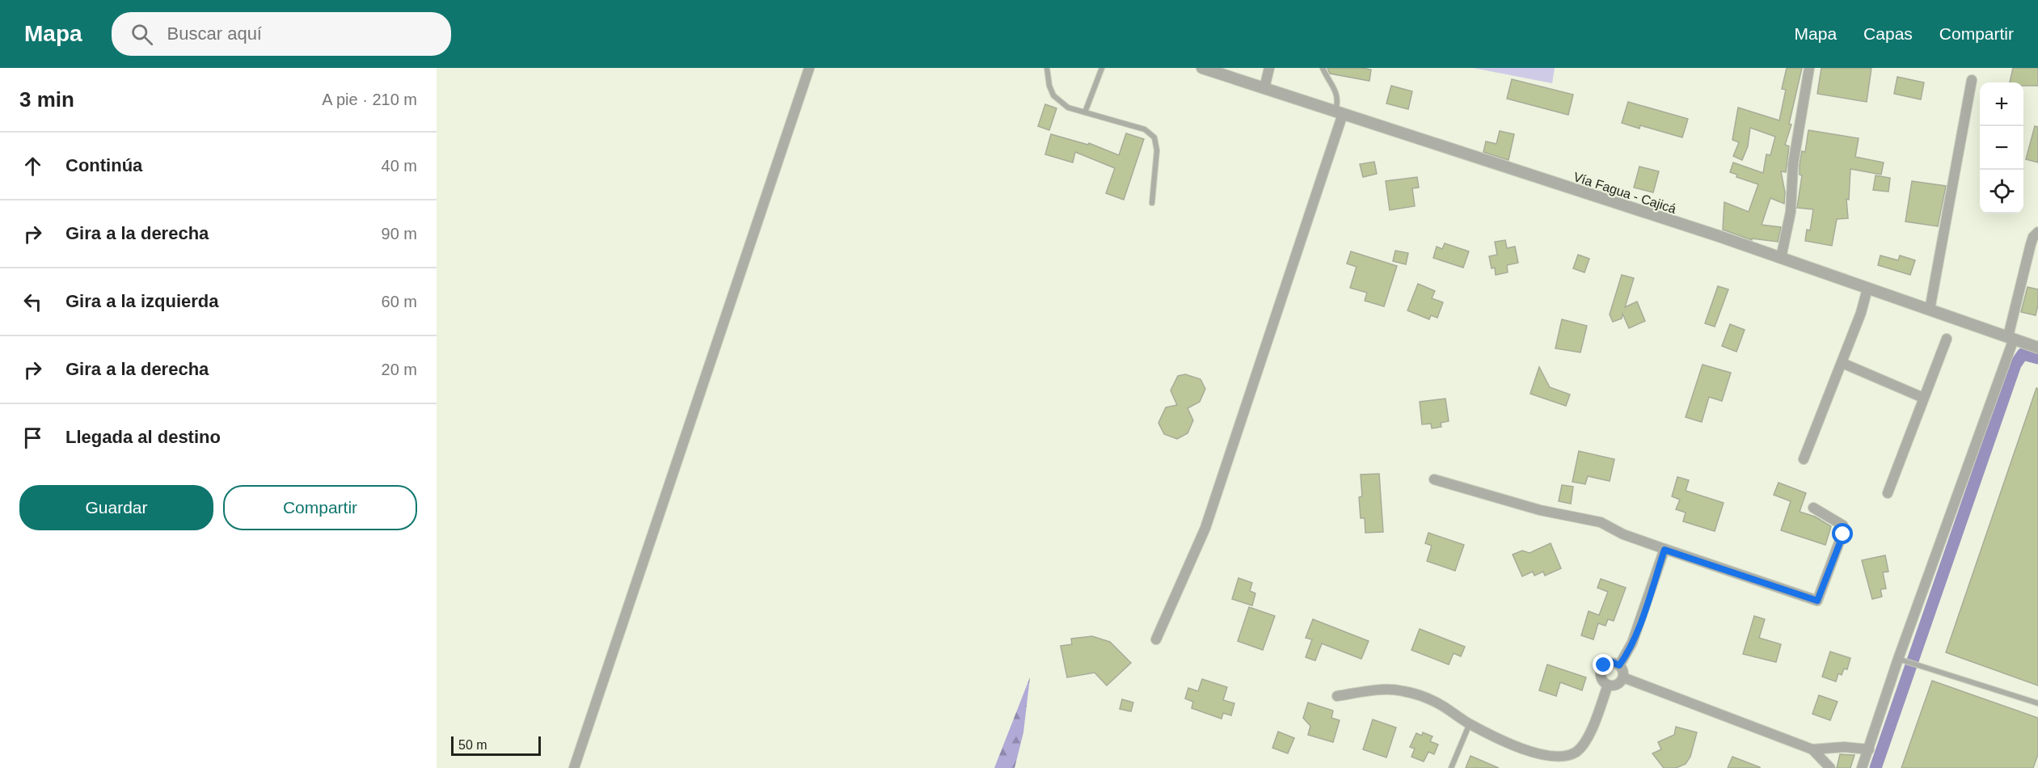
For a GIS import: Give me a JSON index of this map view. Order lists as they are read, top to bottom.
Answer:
{
  "streets": {
    "street": ["Vía Fagua - Cajicá"]
  },
  "scale_bar": "50 m",
  "page": {
    "header": "Mapa",
    "search": "Buscar aquí",
    "nav": ["Mapa", "Capas", "Compartir"],
    "heading": ["3 min", "A pie · 210 m"],
    "map_buttons": ["+", "−"],
    "list": [
      ["Continúa", "40 m"],
      ["Gira a la derecha", "90 m"],
      ["Gira a la izquierda", "60 m"],
      ["Gira a la derecha", "20 m"],
      "Llegada al destino"
    ],
    "buttons": ["Guardar", "Compartir"],
    "scale": "50 m"
  }
}
